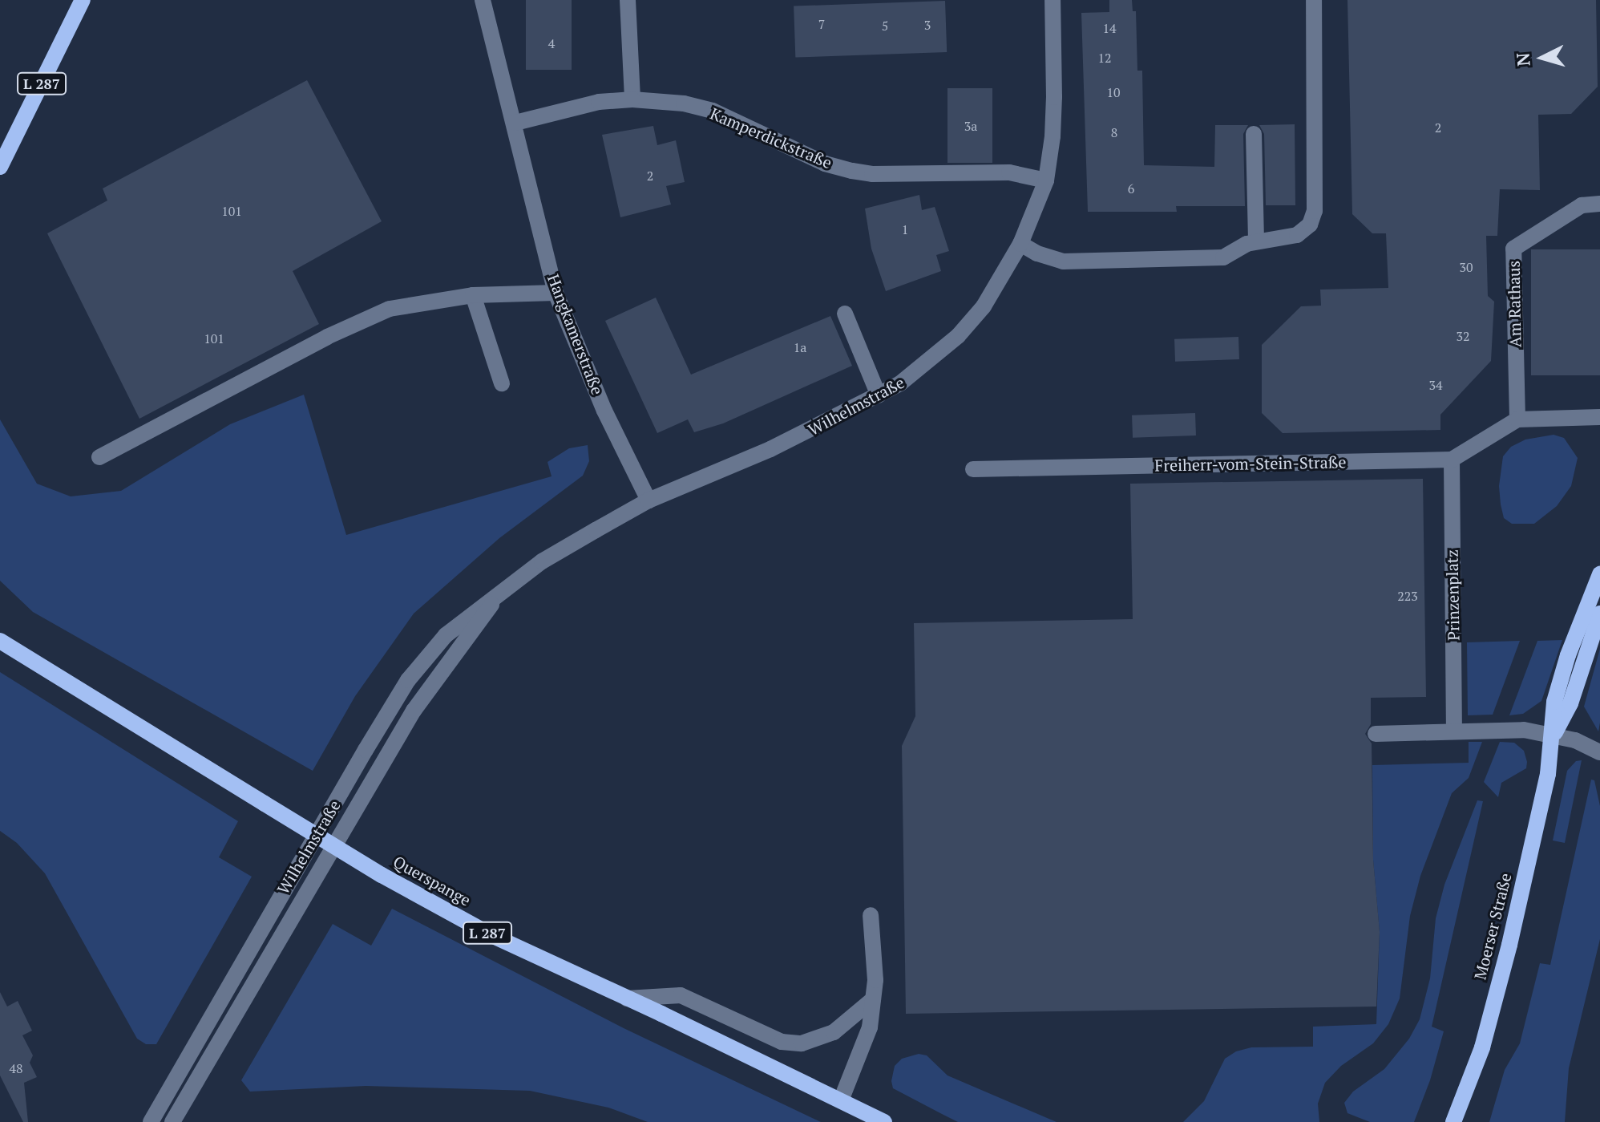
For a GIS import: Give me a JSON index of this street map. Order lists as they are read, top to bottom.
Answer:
{
  "streets": {
    "main road": ["L 287", "Querspange", "Moerser Straße"],
    "street": [
      "Kamperdickstraße",
      "Am Rathaus",
      "Hangkamerstraße",
      "Wilhelmstraße",
      "Freiherr-vom-Stein-Straße",
      "Prinzenplatz"
    ]
  },
  "crossings": [
    ["Kamperdickstraße", "Wilhelmstraße"],
    ["Hangkamerstraße", "Wilhelmstraße"],
    ["Freiherr-vom-Stein-Straße", "Prinzenplatz"]
  ],
  "house_numbers": [
    "7",
    "3",
    "5",
    "14",
    "4",
    "12",
    "10",
    "3a",
    "2",
    "8",
    "2",
    "6",
    "101",
    "1",
    "30",
    "32",
    "101",
    "1a",
    "34",
    "223",
    "48"
  ],
  "north": "left"
}
